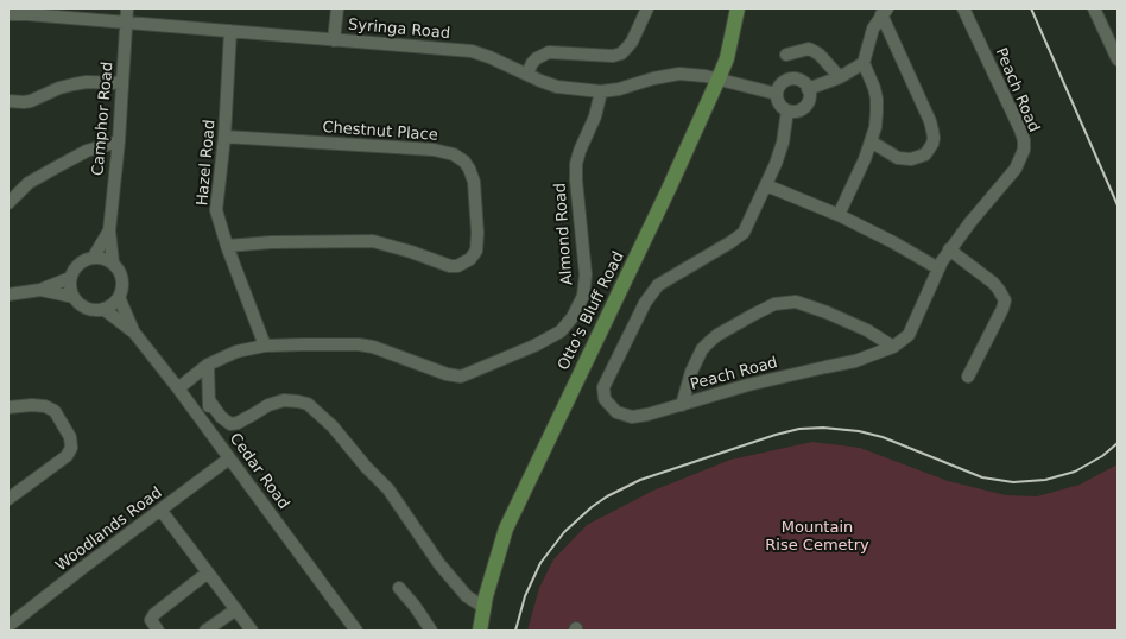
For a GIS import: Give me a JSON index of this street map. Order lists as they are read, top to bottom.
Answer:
{
  "streets": {
    "main road": ["Otto's Bluff Road"],
    "street": [
      "Syringa Road",
      "Peach Road",
      "Camphor Road",
      "Chestnut Place",
      "Hazel Road",
      "Almond Road",
      "Cedar Road",
      "Woodlands Road"
    ]
  },
  "crossings": [
    ["Syringa Road", "Camphor Road"],
    ["Syringa Road", "Hazel Road"],
    ["Syringa Road", "Almond Road"],
    ["Syringa Road", "Otto's Bluff Road"],
    ["Camphor Road", "Cedar Road"],
    ["Chestnut Place", "Hazel Road"],
    ["Hazel Road", "Almond Road"],
    ["Almond Road", "Cedar Road"],
    ["Cedar Road", "Woodlands Road"]
  ],
  "parks": ["Mountain Rise Cemetry"]
}
